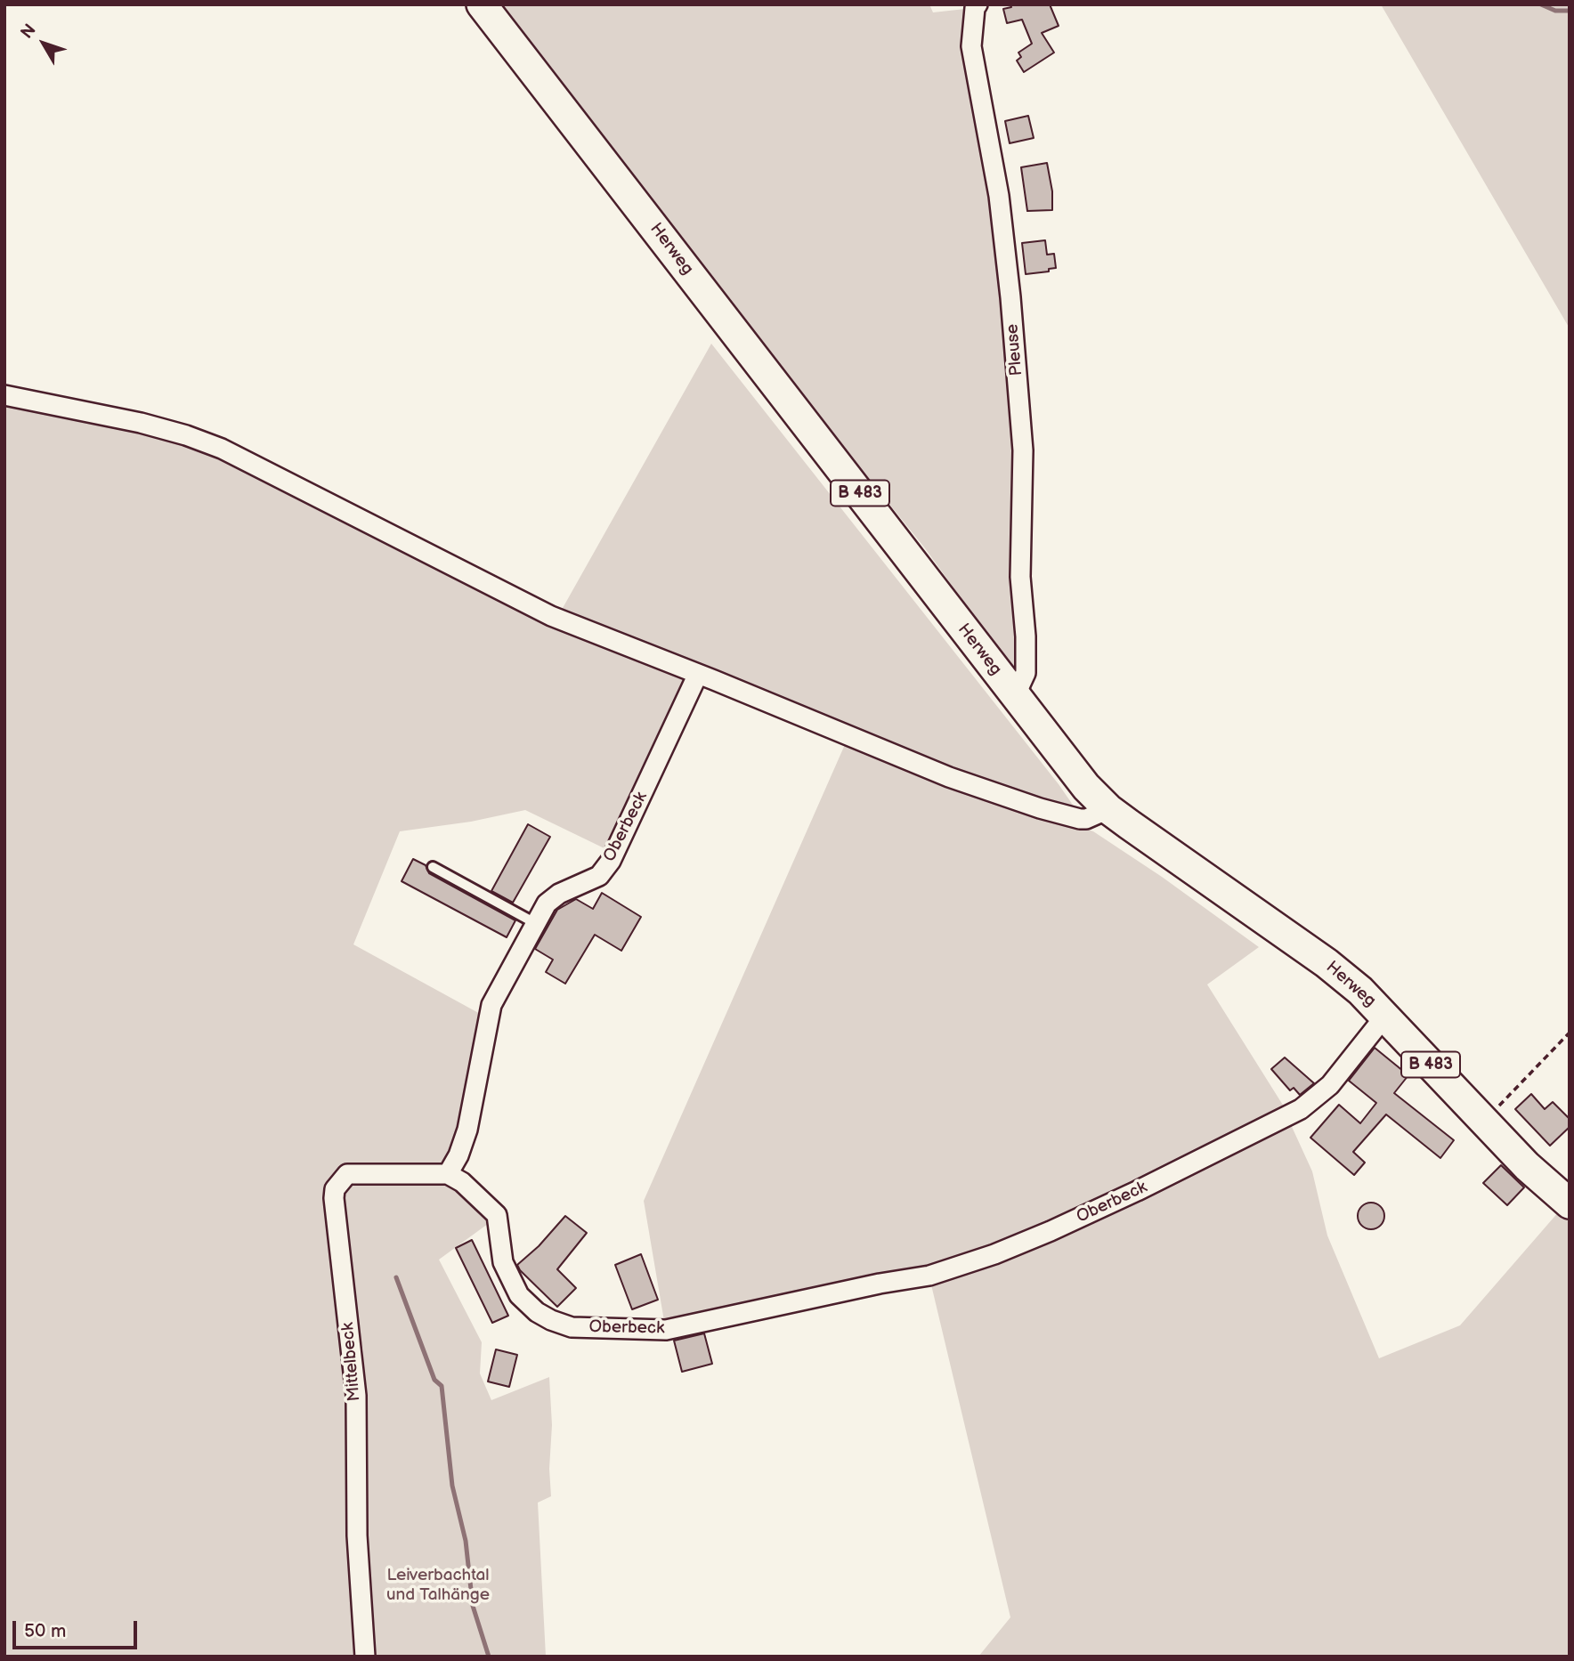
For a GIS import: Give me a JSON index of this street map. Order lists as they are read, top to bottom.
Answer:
{
  "streets": {
    "main road": ["Herweg", "B 483"],
    "street": ["Pleuse", "Oberbeck", "Mittelbeck"]
  },
  "crossings": [
    ["Herweg", "Pleuse"],
    ["Herweg", "Oberbeck"],
    ["Oberbeck", "Mittelbeck"]
  ],
  "parks": ["Leiverbachtal und Talhänge"],
  "scale_bar": "50 m",
  "north": "top left"
}
